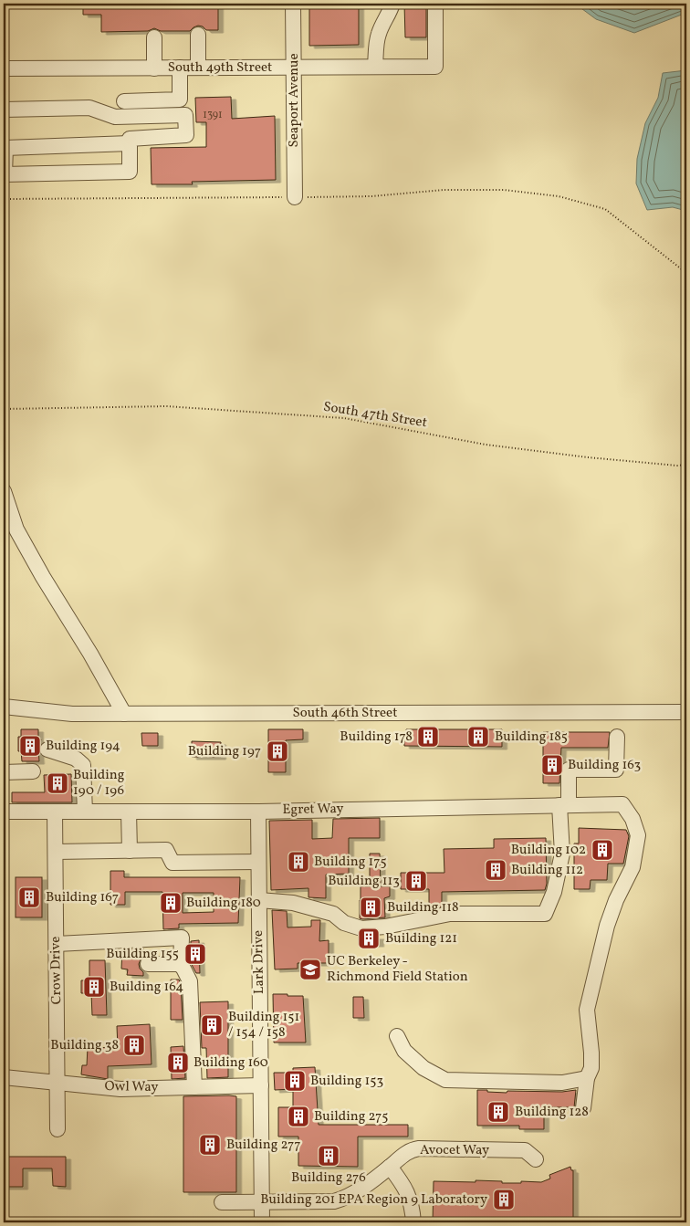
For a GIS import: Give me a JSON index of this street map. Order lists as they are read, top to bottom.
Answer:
{
  "streets": {
    "street": [
      "South 49th Street",
      "Seaport Avenue",
      "South 46th Street",
      "Egret Way",
      "Lark Drive",
      "Crow Drive",
      "Owl Way",
      "Avocet Way"
    ],
    "path": ["South 47th Street"]
  },
  "crossings": [
    ["South 49th Street", "Seaport Avenue"],
    ["Egret Way", "Lark Drive"],
    ["Egret Way", "Crow Drive"],
    ["Lark Drive", "Owl Way"],
    ["Lark Drive", "Avocet Way"],
    ["Crow Drive", "Owl Way"]
  ],
  "places": {
    "building": [
      "Building 178",
      "Building 185",
      "Building 194",
      "Building 197",
      "Building 163",
      "Building 190 / 196",
      "Building 102",
      "Building 175",
      "Building 112",
      "Building 113",
      "Building 167",
      "Building 180",
      "Building 118",
      "Building 121",
      "Building 155",
      "Building 164",
      "Building 151 / 154 / 158",
      "Building 38",
      "Building 160",
      "Building 153",
      "Building 128",
      "Building 275",
      "Building 277",
      "Building 276",
      "Building 201 EPA Region 9 Laboratory"
    ],
    "school or university": ["UC Berkeley - Richmond Field Station"]
  },
  "house_numbers": ["1391"]
}
